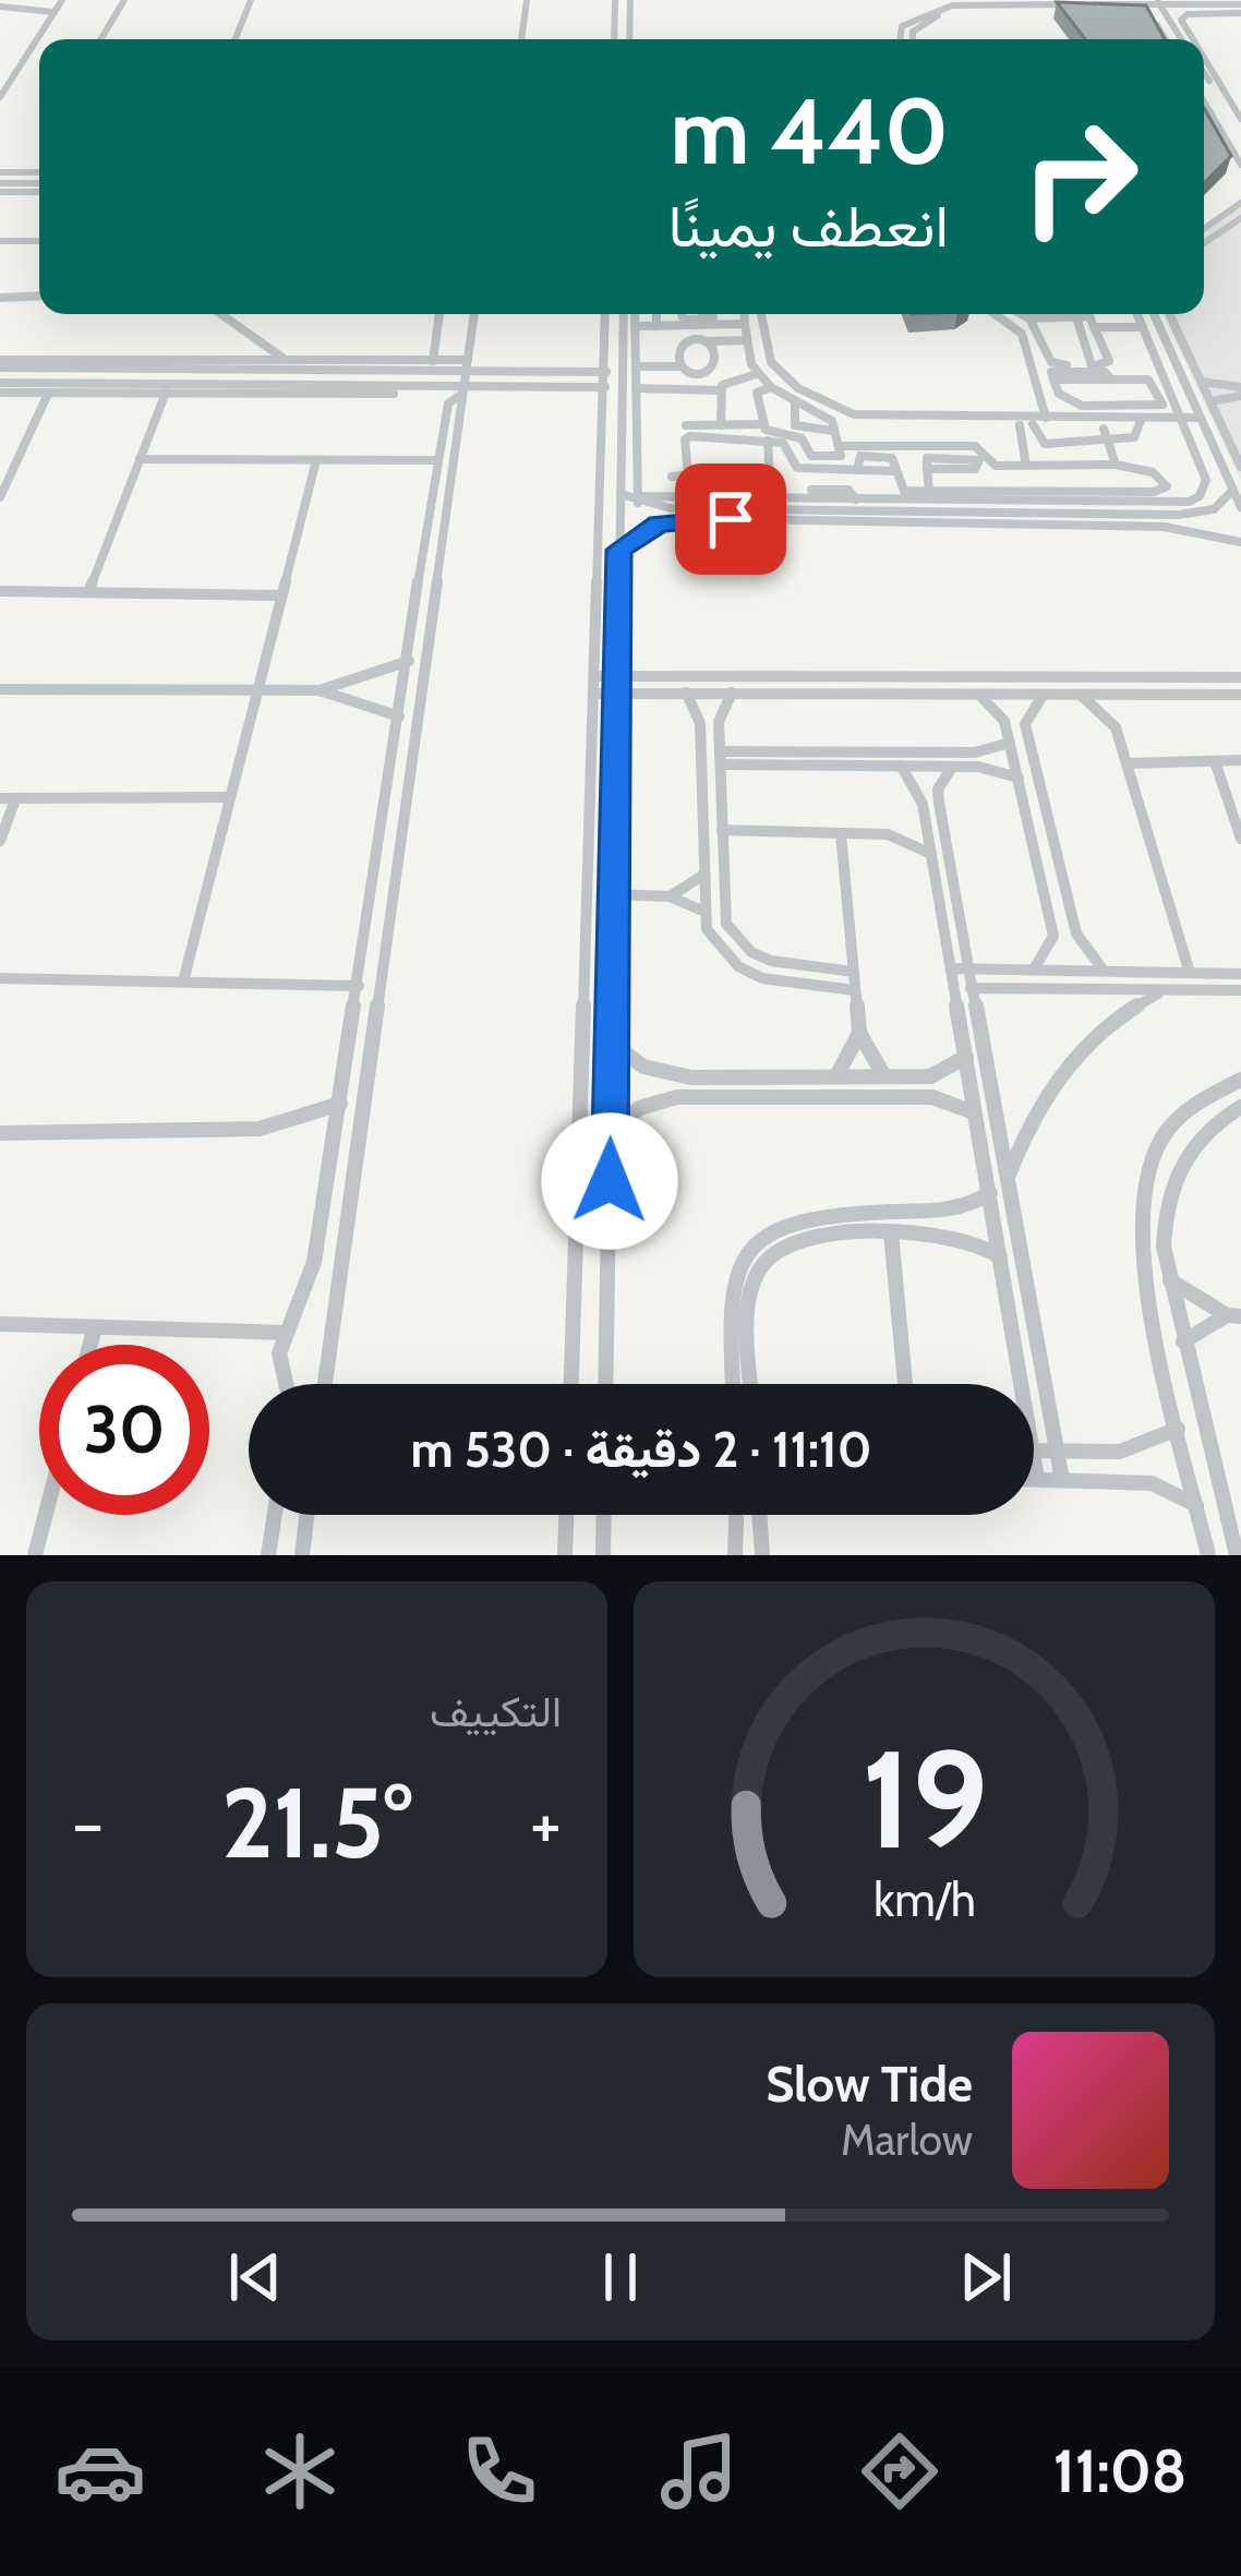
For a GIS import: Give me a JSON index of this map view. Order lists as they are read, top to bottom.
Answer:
{
  "page": {
    "turn": ["440 m", "انعطف يمينًا"],
    "limit": "30",
    "trip": "11:10 · 2 دقيقة · 530 m",
    "tile": "التكييف",
    "heat": ["−", "21.5°", "+"],
    "song": ["Slow Tide", "Marlow"],
    "tabs": "11:08",
    "gauge": ["19", "km/h"]
  }
}
